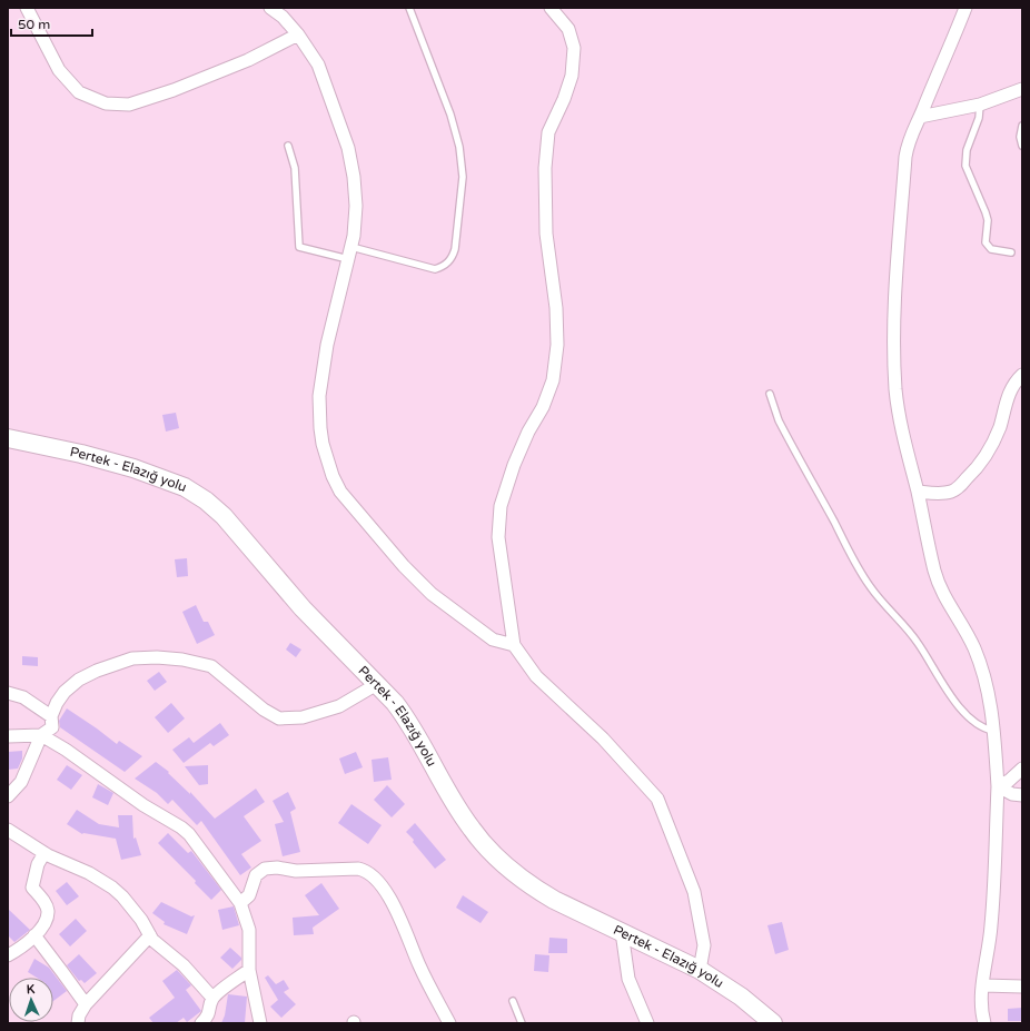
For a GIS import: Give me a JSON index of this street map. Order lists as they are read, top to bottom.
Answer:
{
  "streets": {
    "main road": ["Pertek - Elazığ yolu"]
  },
  "scale_bar": "50 m",
  "north": "top"
}
